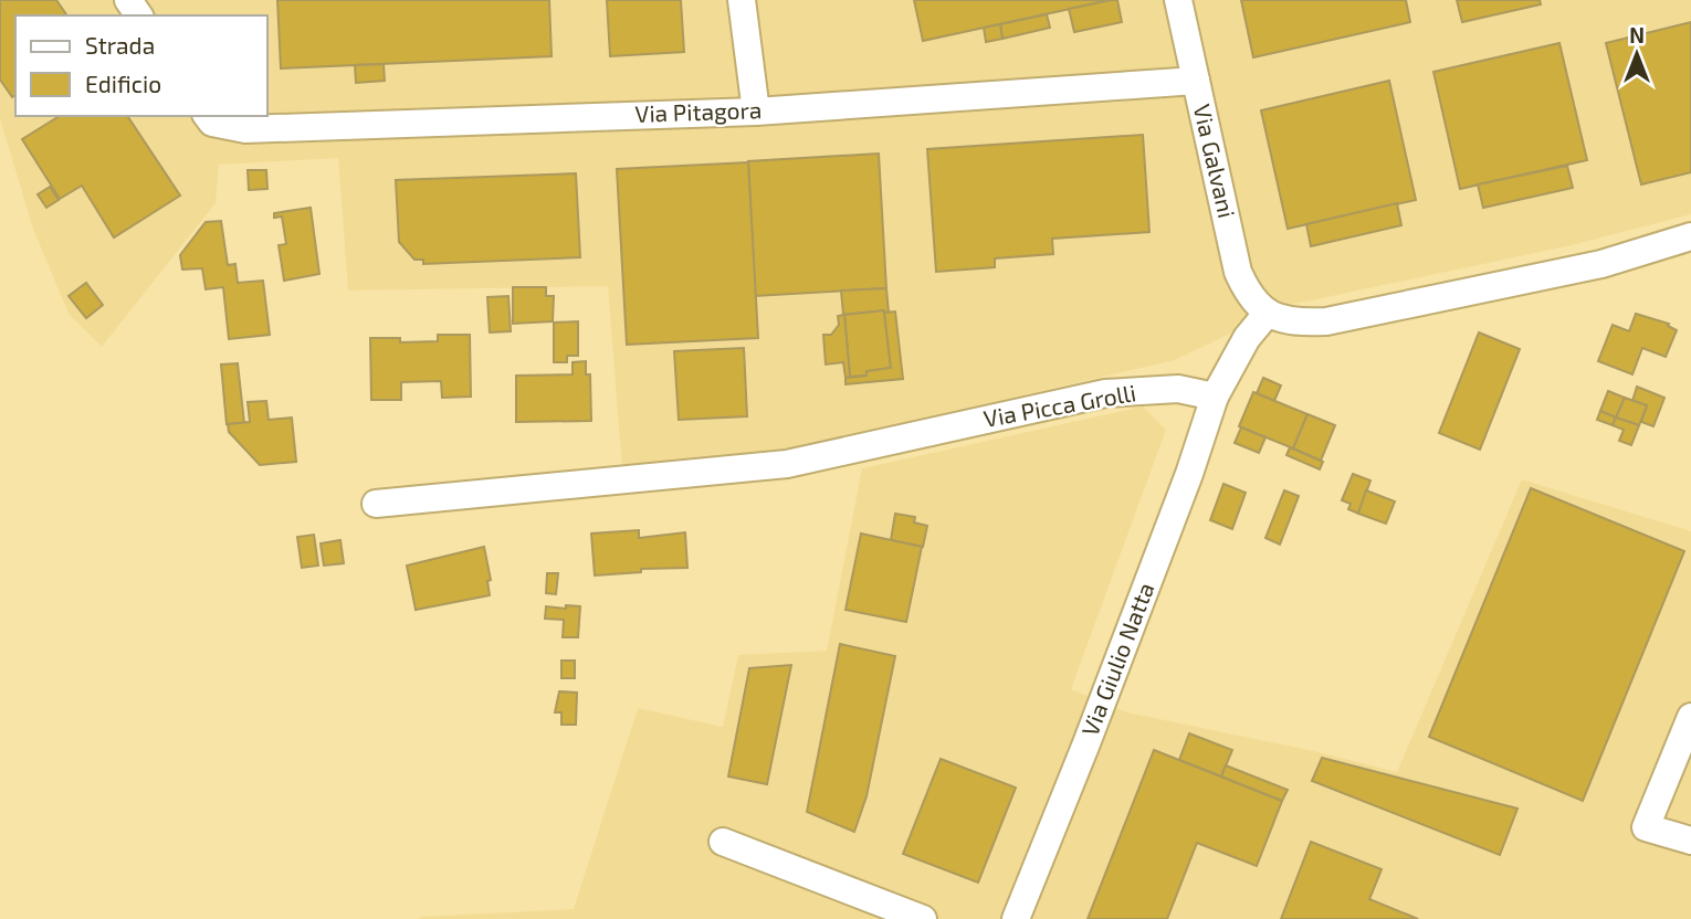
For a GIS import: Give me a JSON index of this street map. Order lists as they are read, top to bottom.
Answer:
{
  "streets": {
    "street": [
      "Via Pitagora",
      "Via Galvani",
      "Via Picca Grolli",
      "Via Giulio Natta"
    ]
  },
  "crossings": [
    ["Via Pitagora", "Via Galvani"],
    ["Via Picca Grolli", "Via Giulio Natta"]
  ],
  "legend": ["Strada", "Edificio"],
  "north": "top"
}
